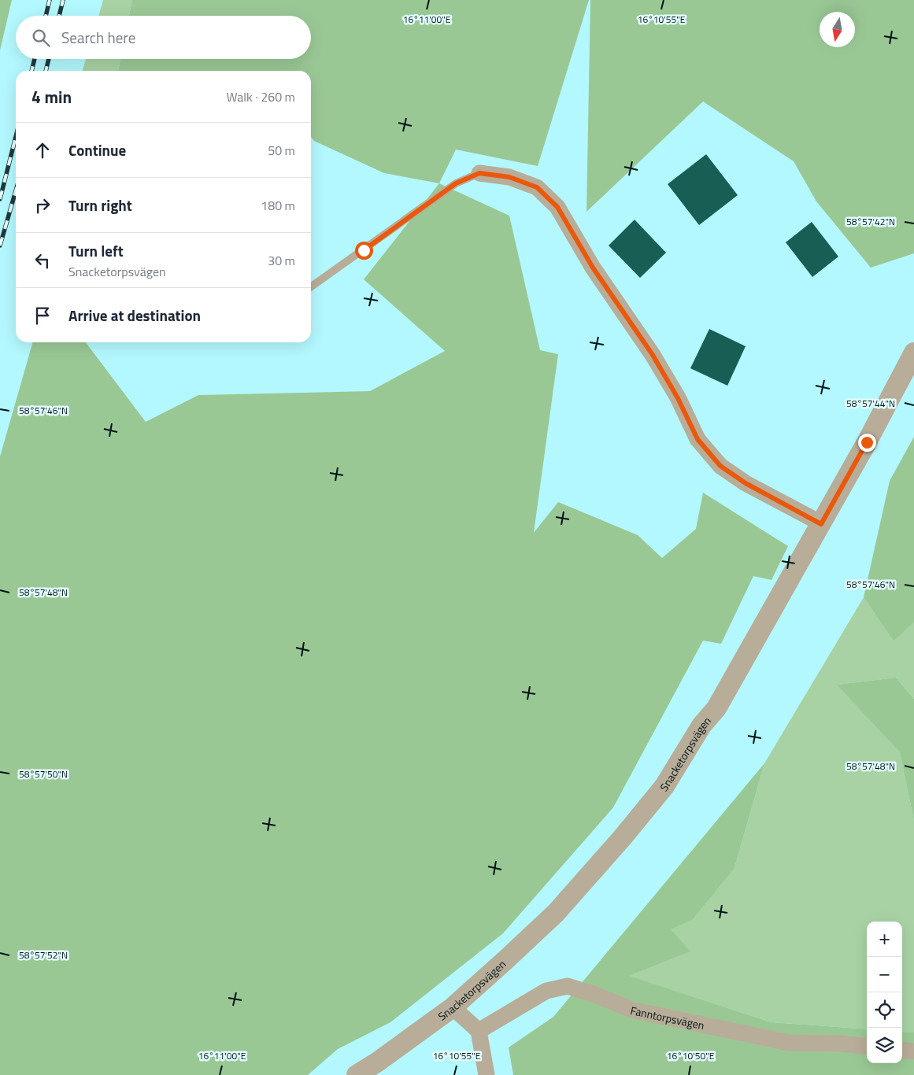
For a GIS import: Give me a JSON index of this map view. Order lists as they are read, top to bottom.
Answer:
{
  "streets": {
    "street": ["Snacketorpsvägen", "Fanntorpsvägen"]
  },
  "north": "bottom",
  "page": {
    "search": "Search here",
    "heading": ["4 min", "Walk · 260 m"],
    "list": [
      ["Continue", "50 m"],
      ["Turn right", "180 m"],
      ["Turn left", "Snacketorpsvägen", "30 m"],
      "Arrive at destination"
    ],
    "map_buttons": ["+", "−"]
  },
  "coordinates": [
    "16°11'00\"E",
    "16°10'55\"E",
    "58°57'42\"N",
    "58°57'44\"N",
    "58°57'46\"N",
    "58°57'48\"N",
    "58°57'50\"N",
    "58°57'52\"N",
    "16°10'50\"E"
  ]
}
